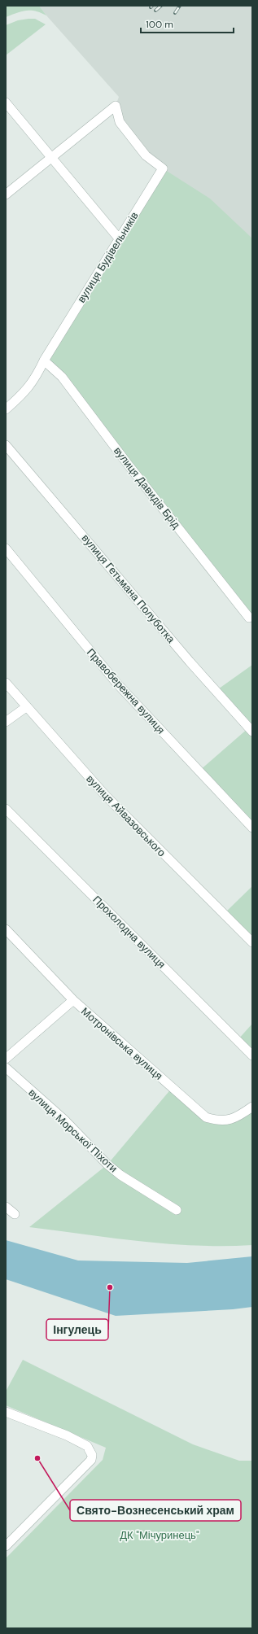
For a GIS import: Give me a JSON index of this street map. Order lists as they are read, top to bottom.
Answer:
{
  "streets": {
    "street": [
      "вулиця Будівельників",
      "вулиця Давидів Брід",
      "вулиця Гетьмана Полуботка",
      "Правобережна вулиця",
      "вулиця Айвазовського",
      "Прохолодна вулиця",
      "Мотронівська вулиця",
      "вулиця Морської Піхоти"
    ]
  },
  "crossings": [
    ["вулиця Будівельників", "вулиця Давидів Брід"]
  ],
  "parks": ["ДК \"Мічуринець\""],
  "places": ["Інгулець", "Свято-Вознесенський храм"],
  "scale_bar": "100 m"
}
